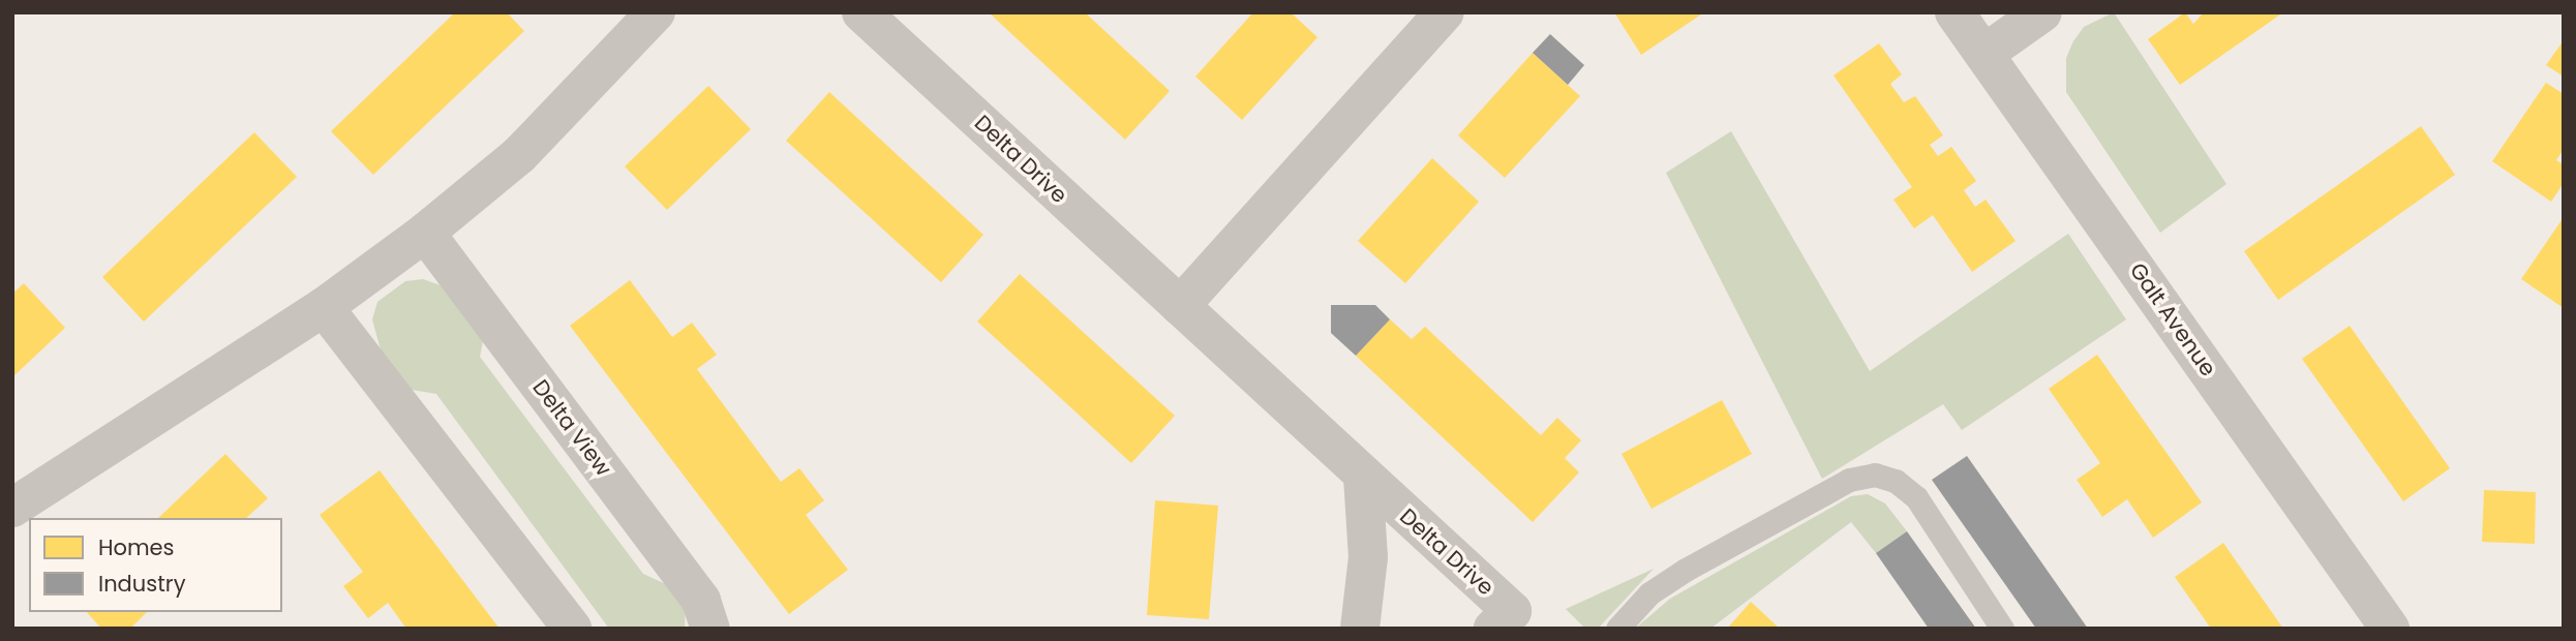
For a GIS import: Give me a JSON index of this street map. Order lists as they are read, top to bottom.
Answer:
{
  "streets": {
    "street": ["Delta Drive", "Galt Avenue", "Delta View"]
  },
  "legend": ["Homes", "Industry"]
}
